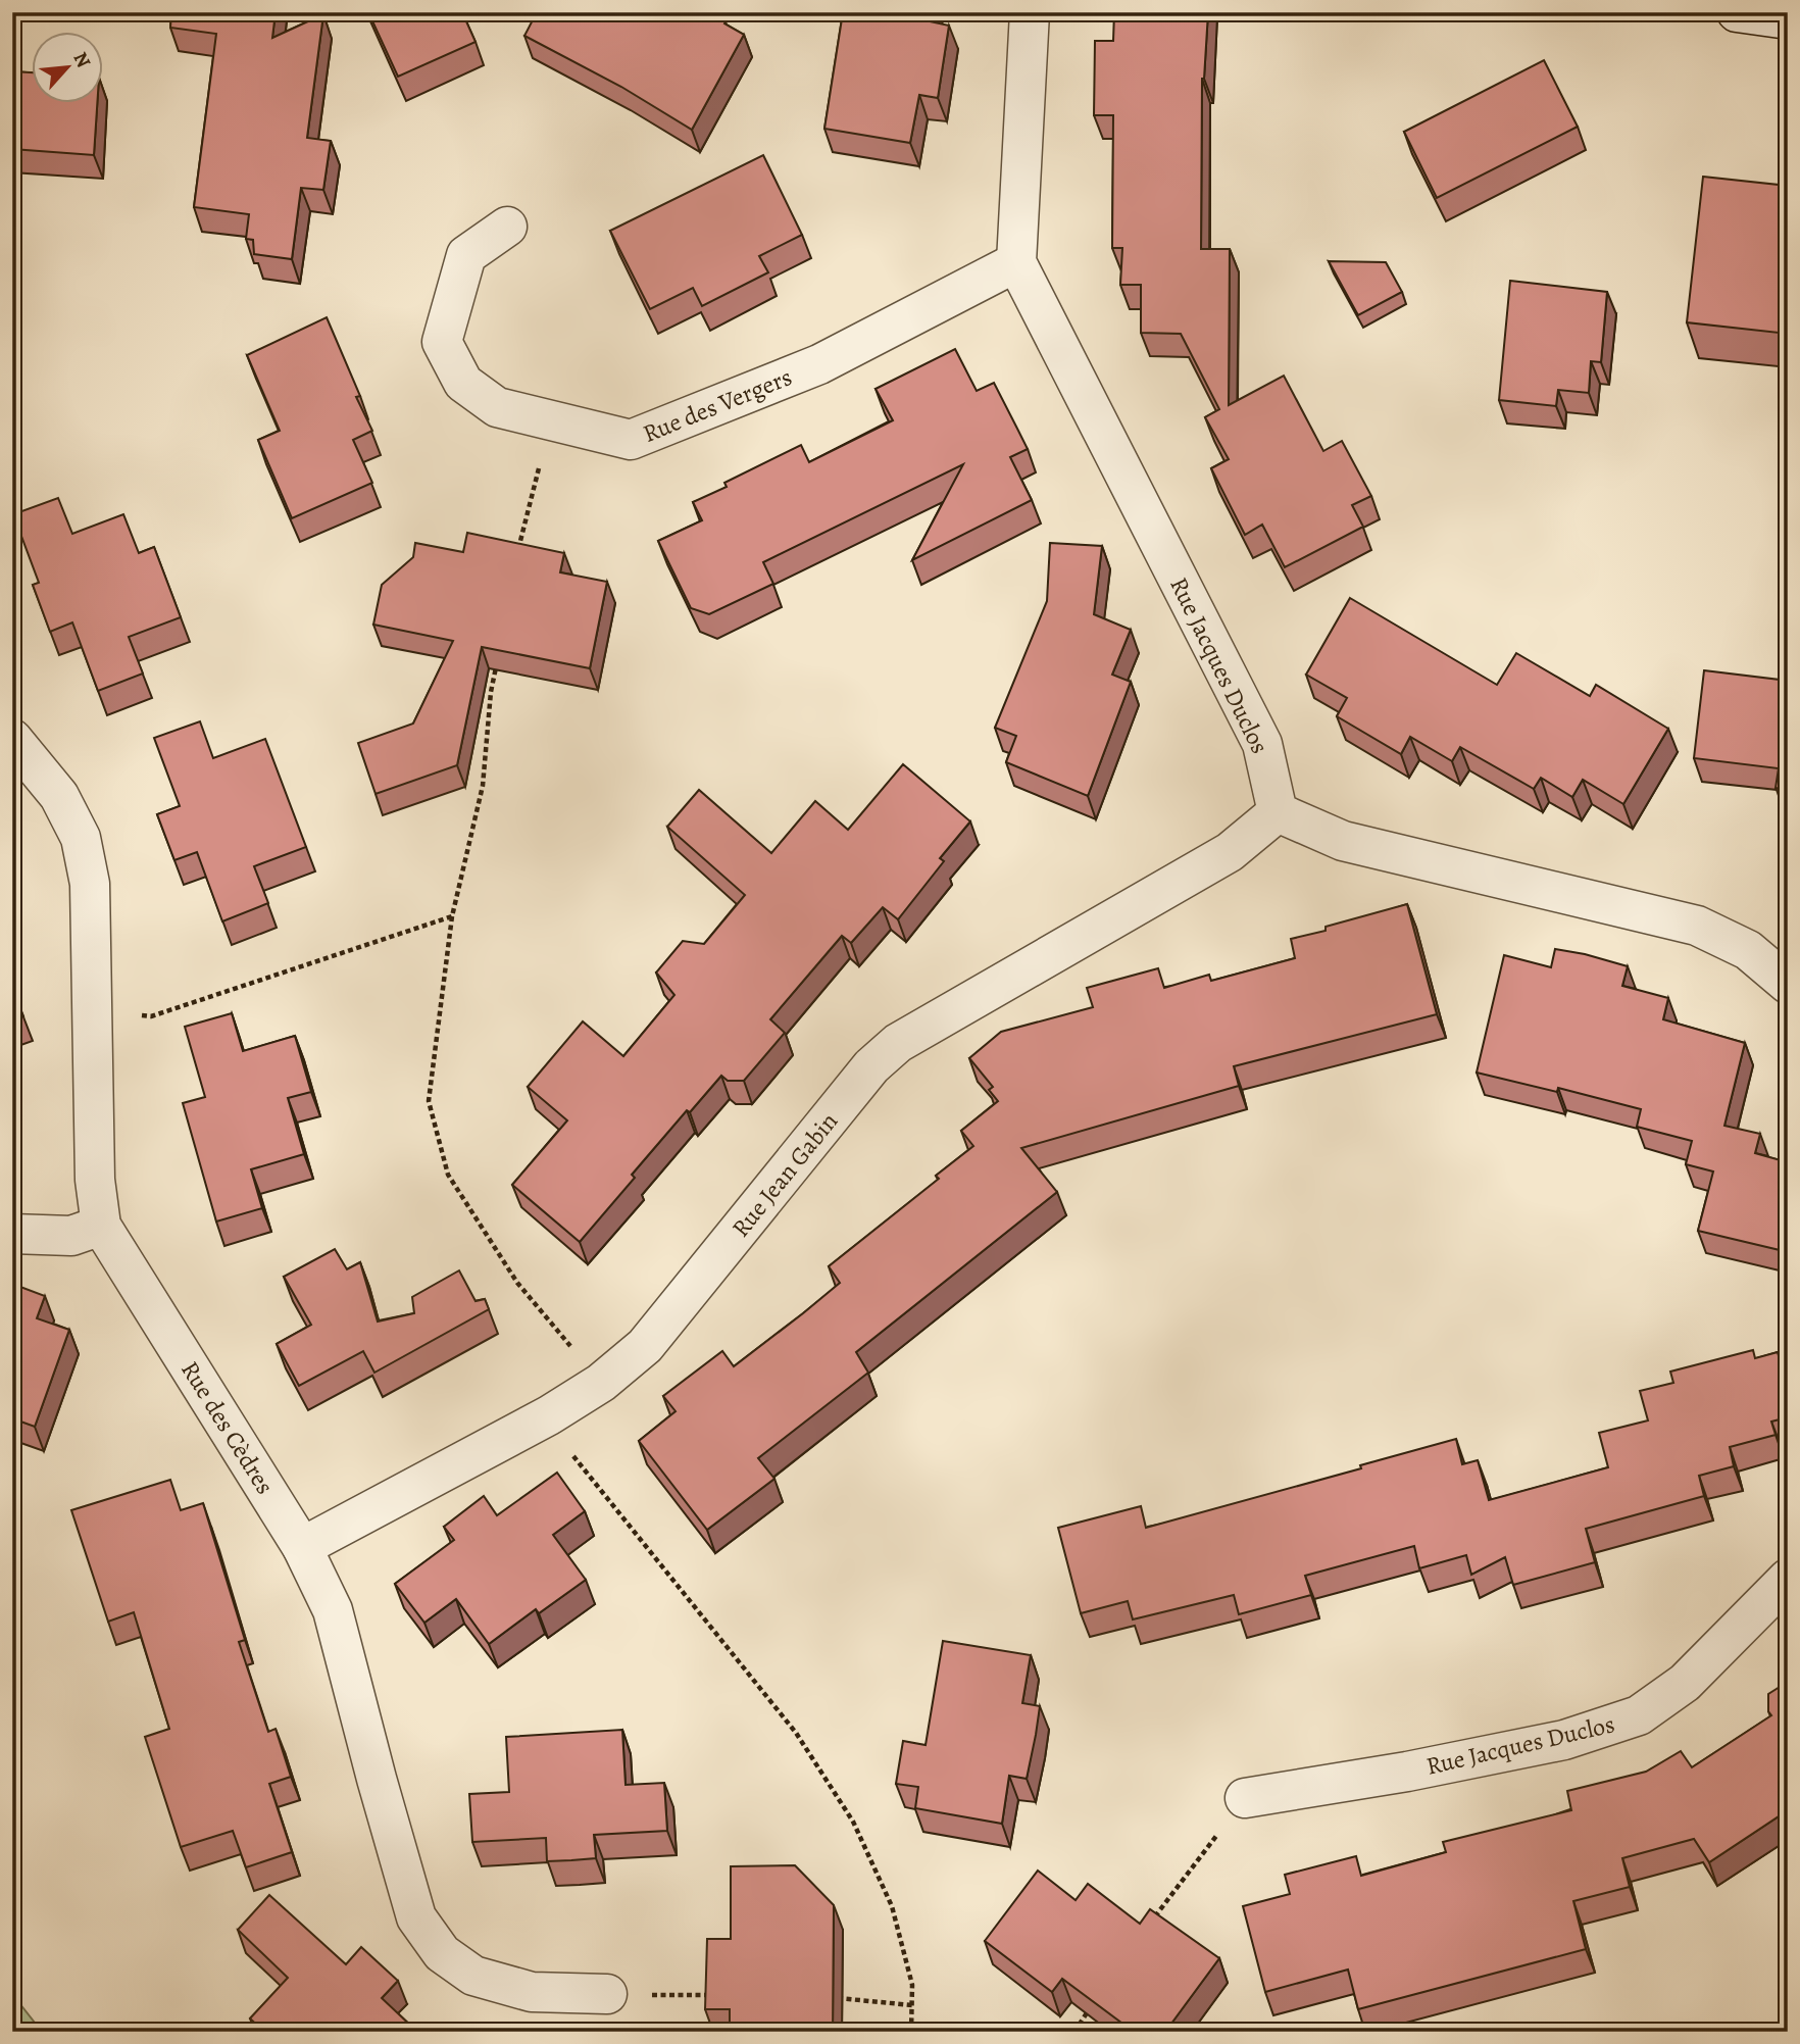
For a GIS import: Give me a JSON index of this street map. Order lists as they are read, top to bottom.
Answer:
{
  "streets": {
    "street": [
      "Rue des Vergers",
      "Rue Jacques Duclos",
      "Rue Jean Gabin",
      "Rue des Cèdres"
    ]
  },
  "crossings": [
    ["Rue des Vergers", "Rue Jacques Duclos"],
    ["Rue Jacques Duclos", "Rue Jean Gabin"],
    ["Rue Jean Gabin", "Rue des Cèdres"]
  ],
  "north": "top right"
}
